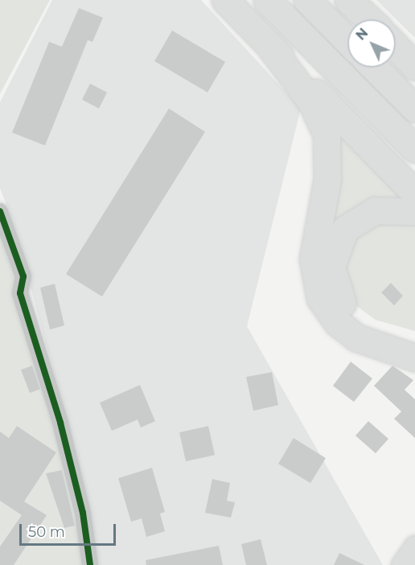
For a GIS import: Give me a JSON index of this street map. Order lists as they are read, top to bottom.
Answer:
{
  "scale_bar": "50 m",
  "north": "top left"
}
